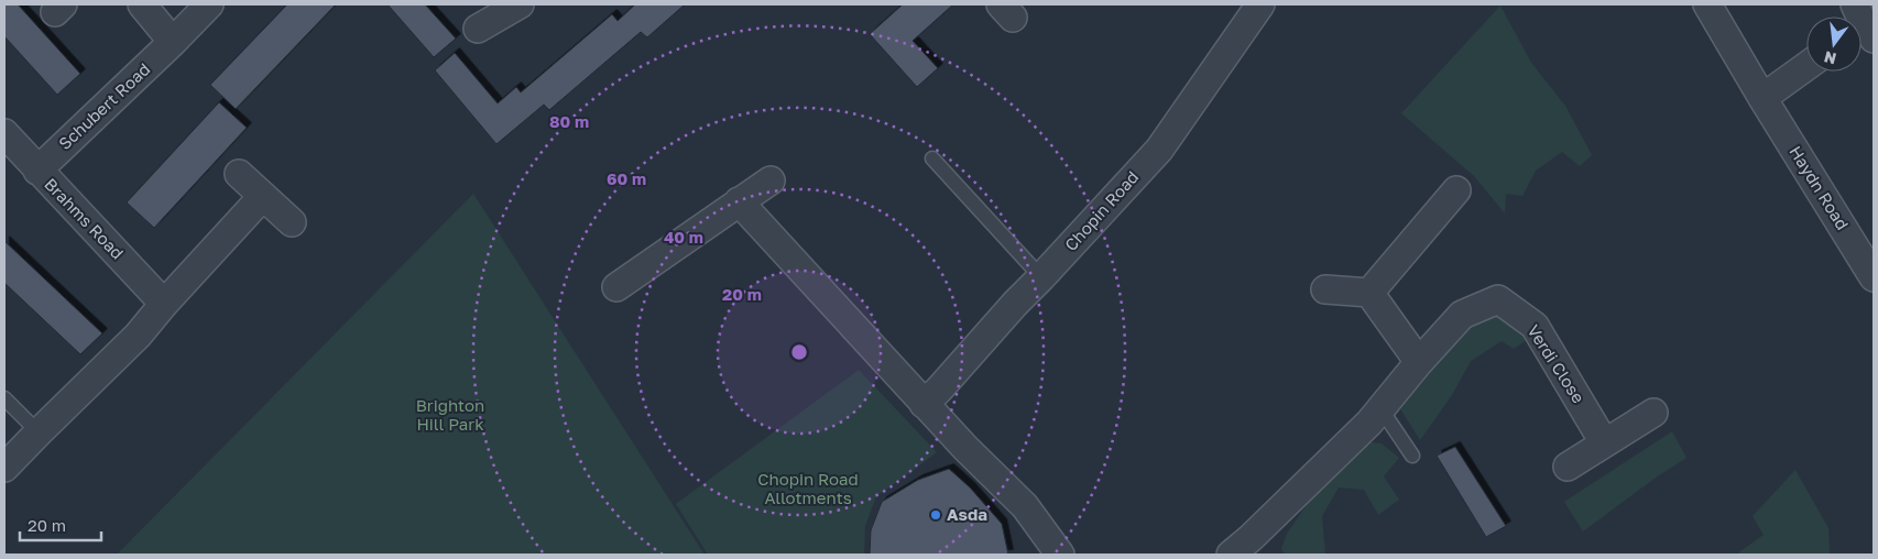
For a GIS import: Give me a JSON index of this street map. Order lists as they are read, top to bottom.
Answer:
{
  "streets": {
    "street": [
      "Schubert Road",
      "Haydn Road",
      "Chopin Road",
      "Brahms Road",
      "Verdi Close"
    ]
  },
  "crossings": [
    ["Schubert Road", "Brahms Road"]
  ],
  "parks": ["Brighton Hill Park", "Chopin Road Allotments"],
  "places": ["Asda"],
  "scale_bar": "20 m",
  "north": "bottom",
  "rings": [
    "80 m",
    "60 m",
    "40 m",
    "20 m"
  ]
}
